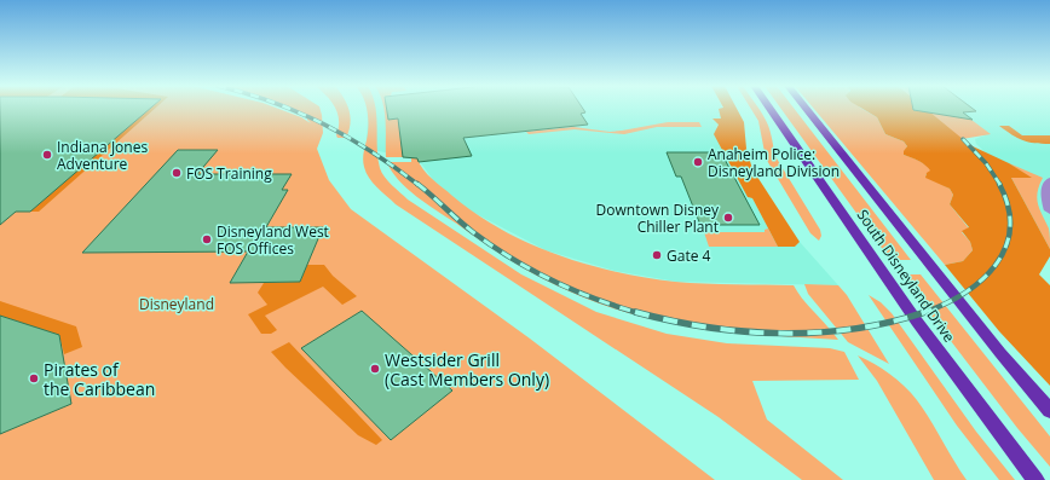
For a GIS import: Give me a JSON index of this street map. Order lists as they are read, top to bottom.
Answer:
{
  "streets": {
    "main road": ["South Disneyland Drive"]
  },
  "parks": ["Disneyland"],
  "places": [
    "Indiana Jones Adventure",
    "Anaheim Police: Disneyland Division",
    "FOS Training",
    "Downtown Disney Chiller Plant",
    "Disneyland West FOS Offices",
    "Gate 4",
    "Westsider Grill (Cast Members Only)",
    "Pirates of the Caribbean"
  ]
}
